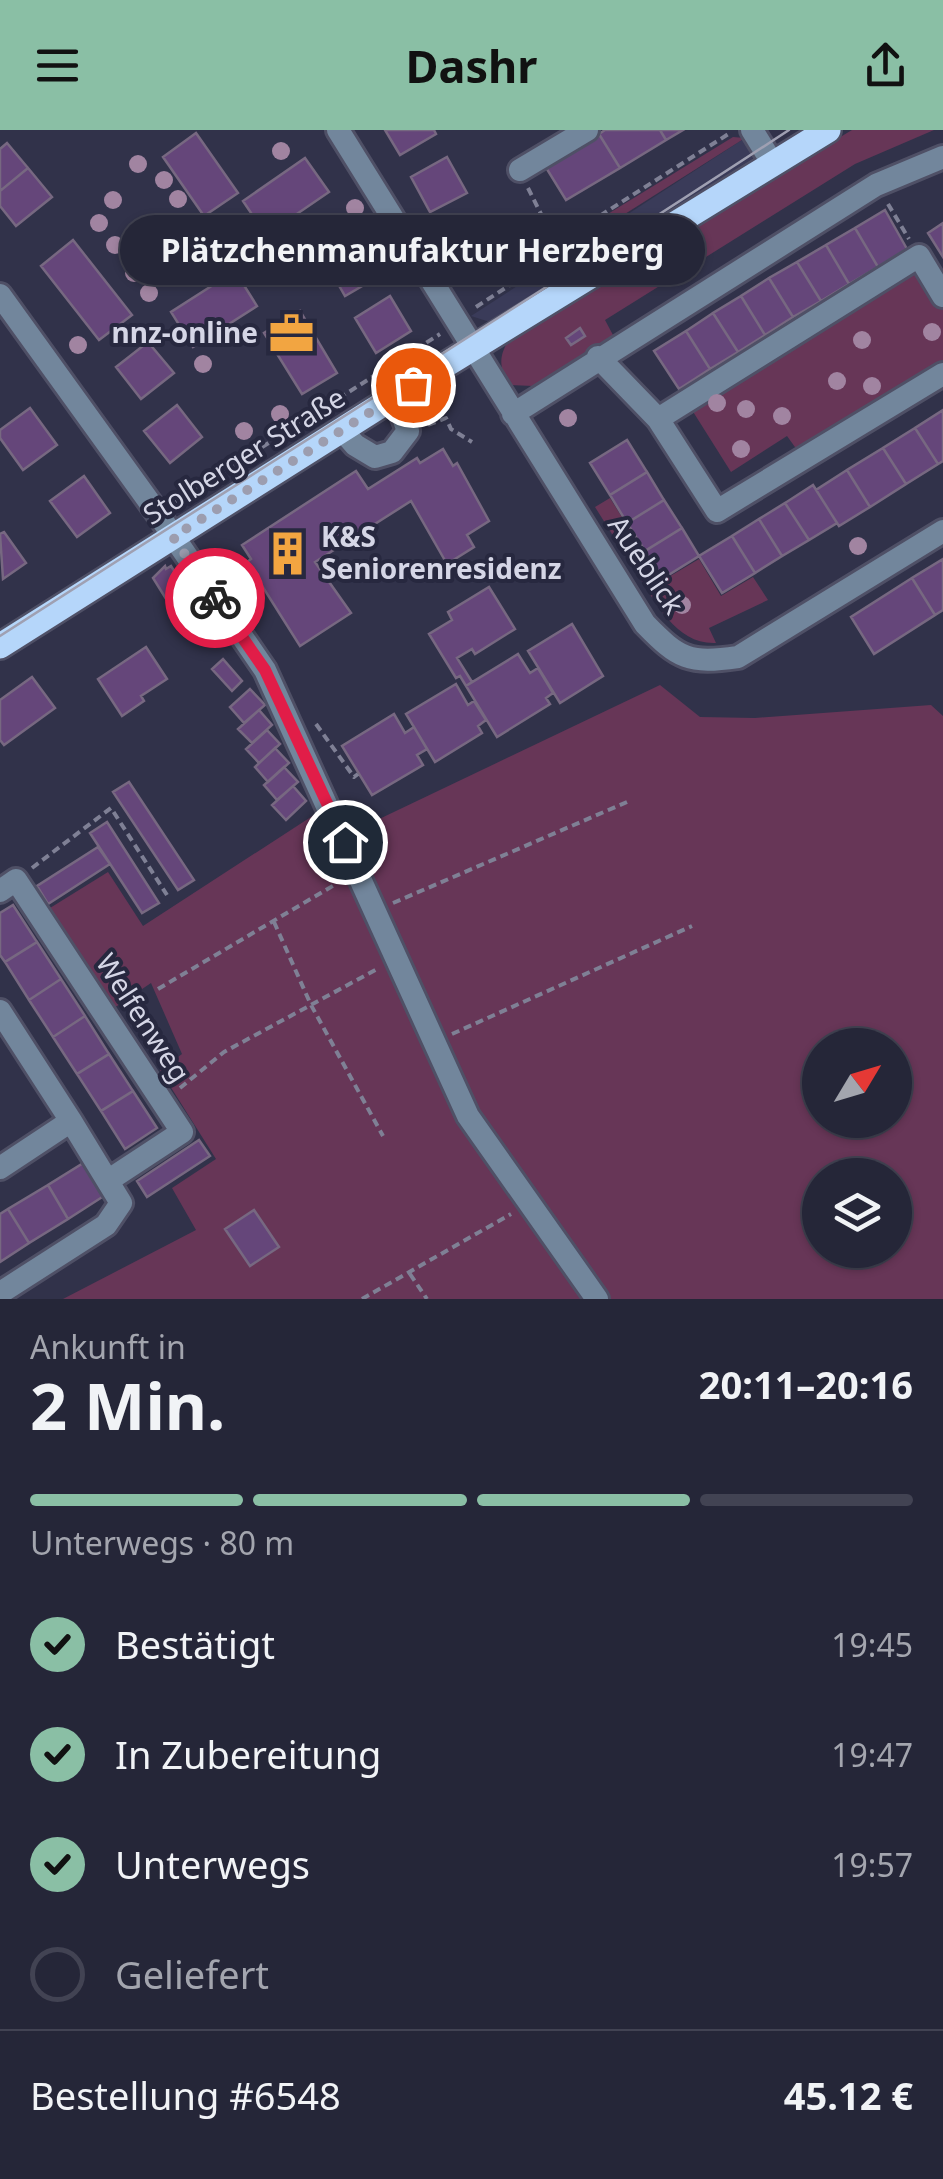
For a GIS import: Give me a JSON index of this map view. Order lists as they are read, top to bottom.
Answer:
{
  "streets": {
    "main road": ["Stolberger Straße"],
    "street": ["Aueblick", "Welfenweg"]
  },
  "crossings": [
    ["Stolberger Straße", "Aueblick"]
  ],
  "places": {
    "office": ["nnz-online"],
    "other": ["Plätzchenmanufaktur Herzberg"],
    "building": ["K&S Seniorenresidenz"]
  },
  "north": "top right",
  "page": {
    "header": "Dashr",
    "bubble": "Plätzchenmanufaktur Herzberg",
    "heading": ["2 Min.", "Ankunft in", "20:11–20:16"],
    "panel": ["Bestellung #6548", "45.12 €"],
    "bar": "Unterwegs · 80 m",
    "list": [
      ["Bestätigt", "19:45"],
      ["In Zubereitung", "19:47"],
      ["Unterwegs", "19:57"],
      "Geliefert"
    ]
  }
}
